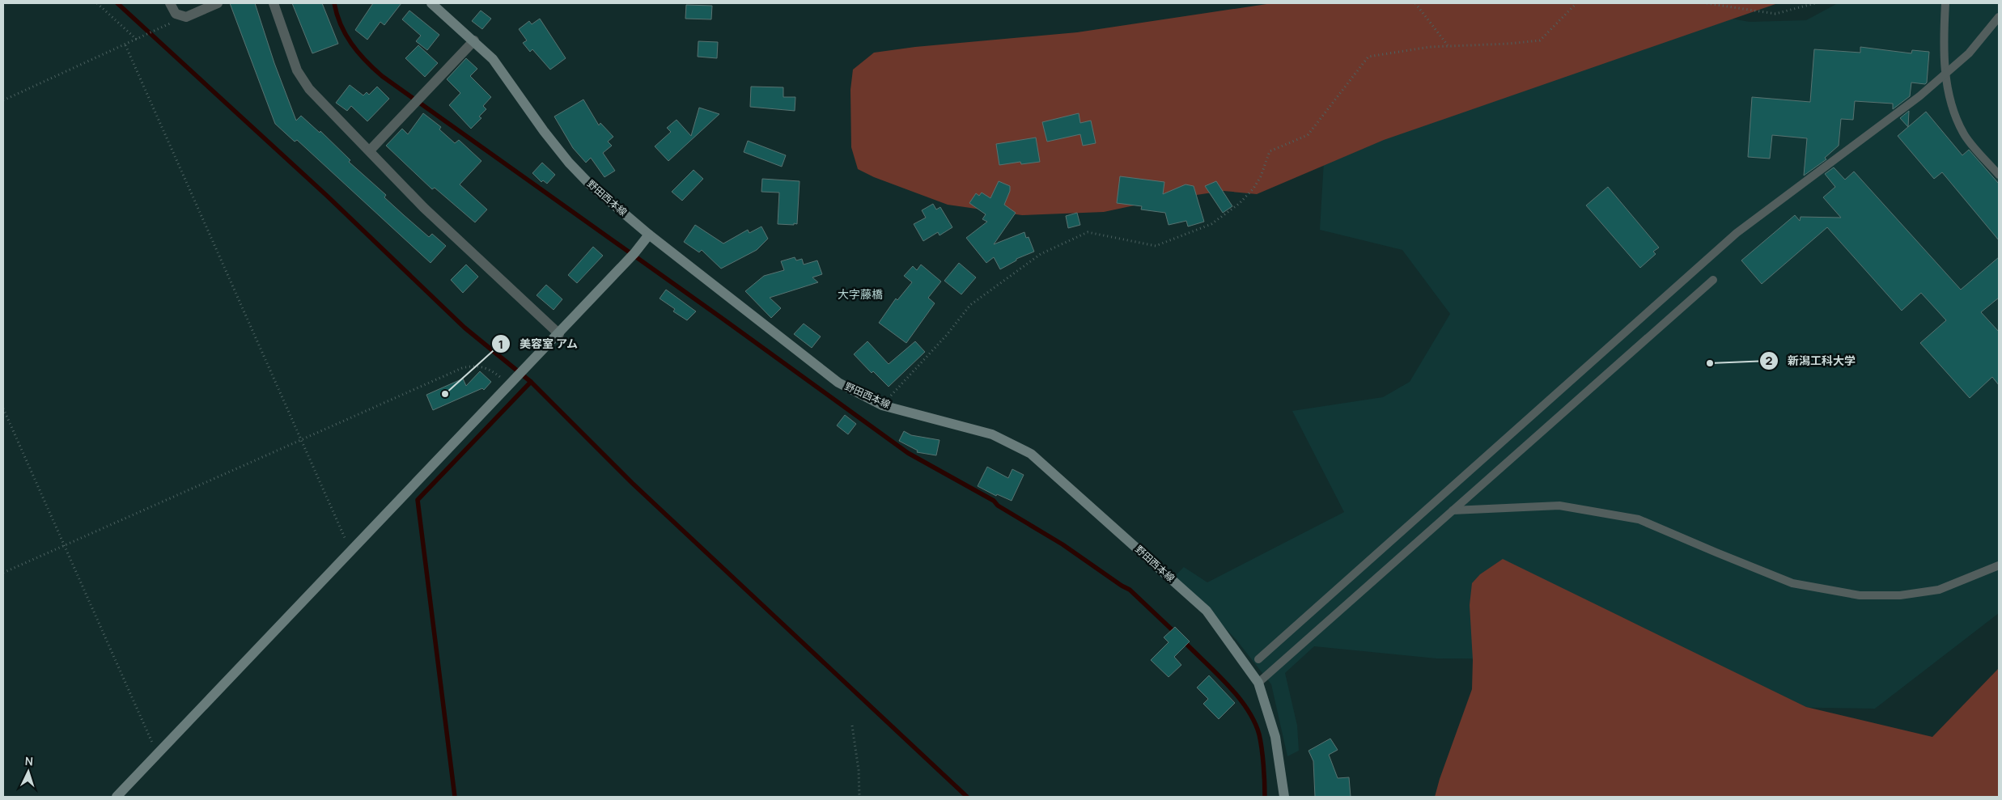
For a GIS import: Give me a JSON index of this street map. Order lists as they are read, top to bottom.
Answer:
{
  "streets": {
    "main road": ["野田西本線"]
  },
  "districts": ["大字藤橋"],
  "places": ["新潟工科大学", "美容室 アム"],
  "north": "top"
}
